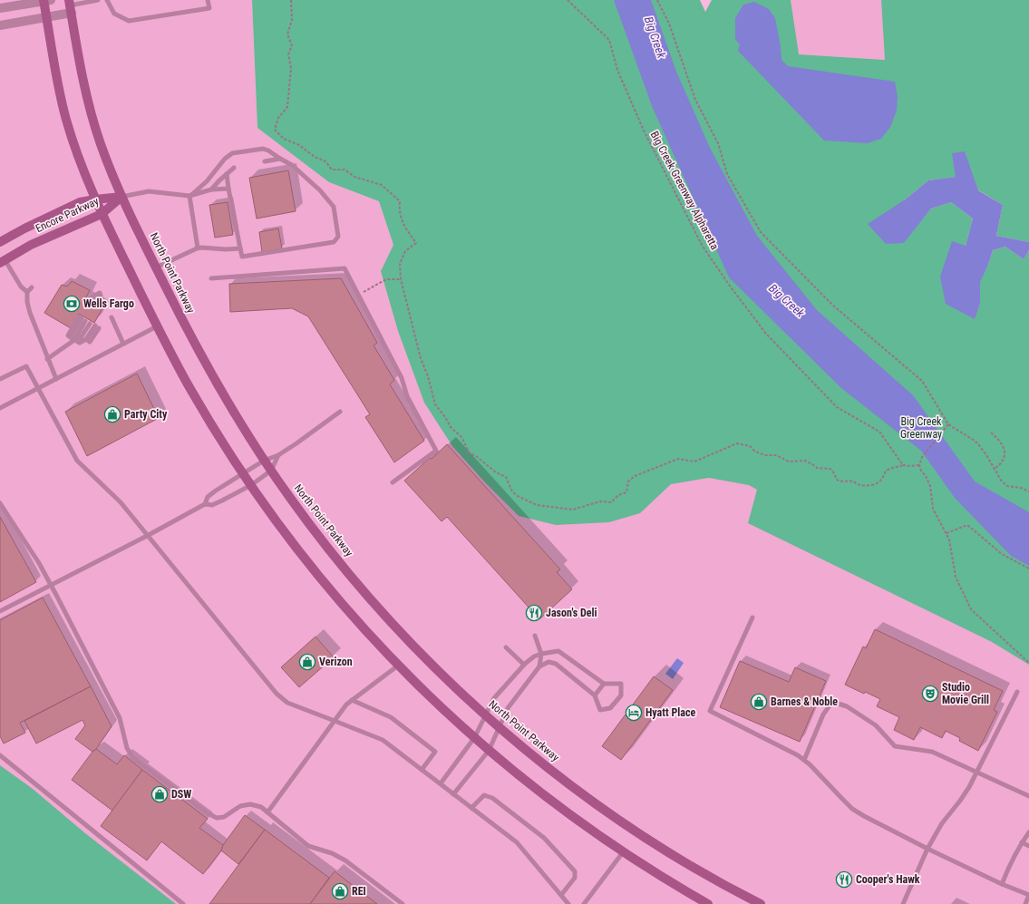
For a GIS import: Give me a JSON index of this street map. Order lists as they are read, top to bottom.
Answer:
{
  "streets": {
    "street": ["Encore Parkway", "North Point Parkway"],
    "path": ["Big Creek Greenway Alpharetta"]
  },
  "crossings": [
    ["Encore Parkway", "North Point Parkway"]
  ],
  "water": ["Big Creek"],
  "parks": ["Big Creek Greenway"],
  "places": {
    "bank": ["Wells Fargo"],
    "shop": [
      "Party City",
      "Verizon",
      "Barnes & Noble",
      "DSW",
      "REI"
    ],
    "restaurant": ["Jason's Deli", "Cooper's Hawk"],
    "theatre": ["Studio Movie Grill"],
    "hotel": ["Hyatt Place"]
  }
}
